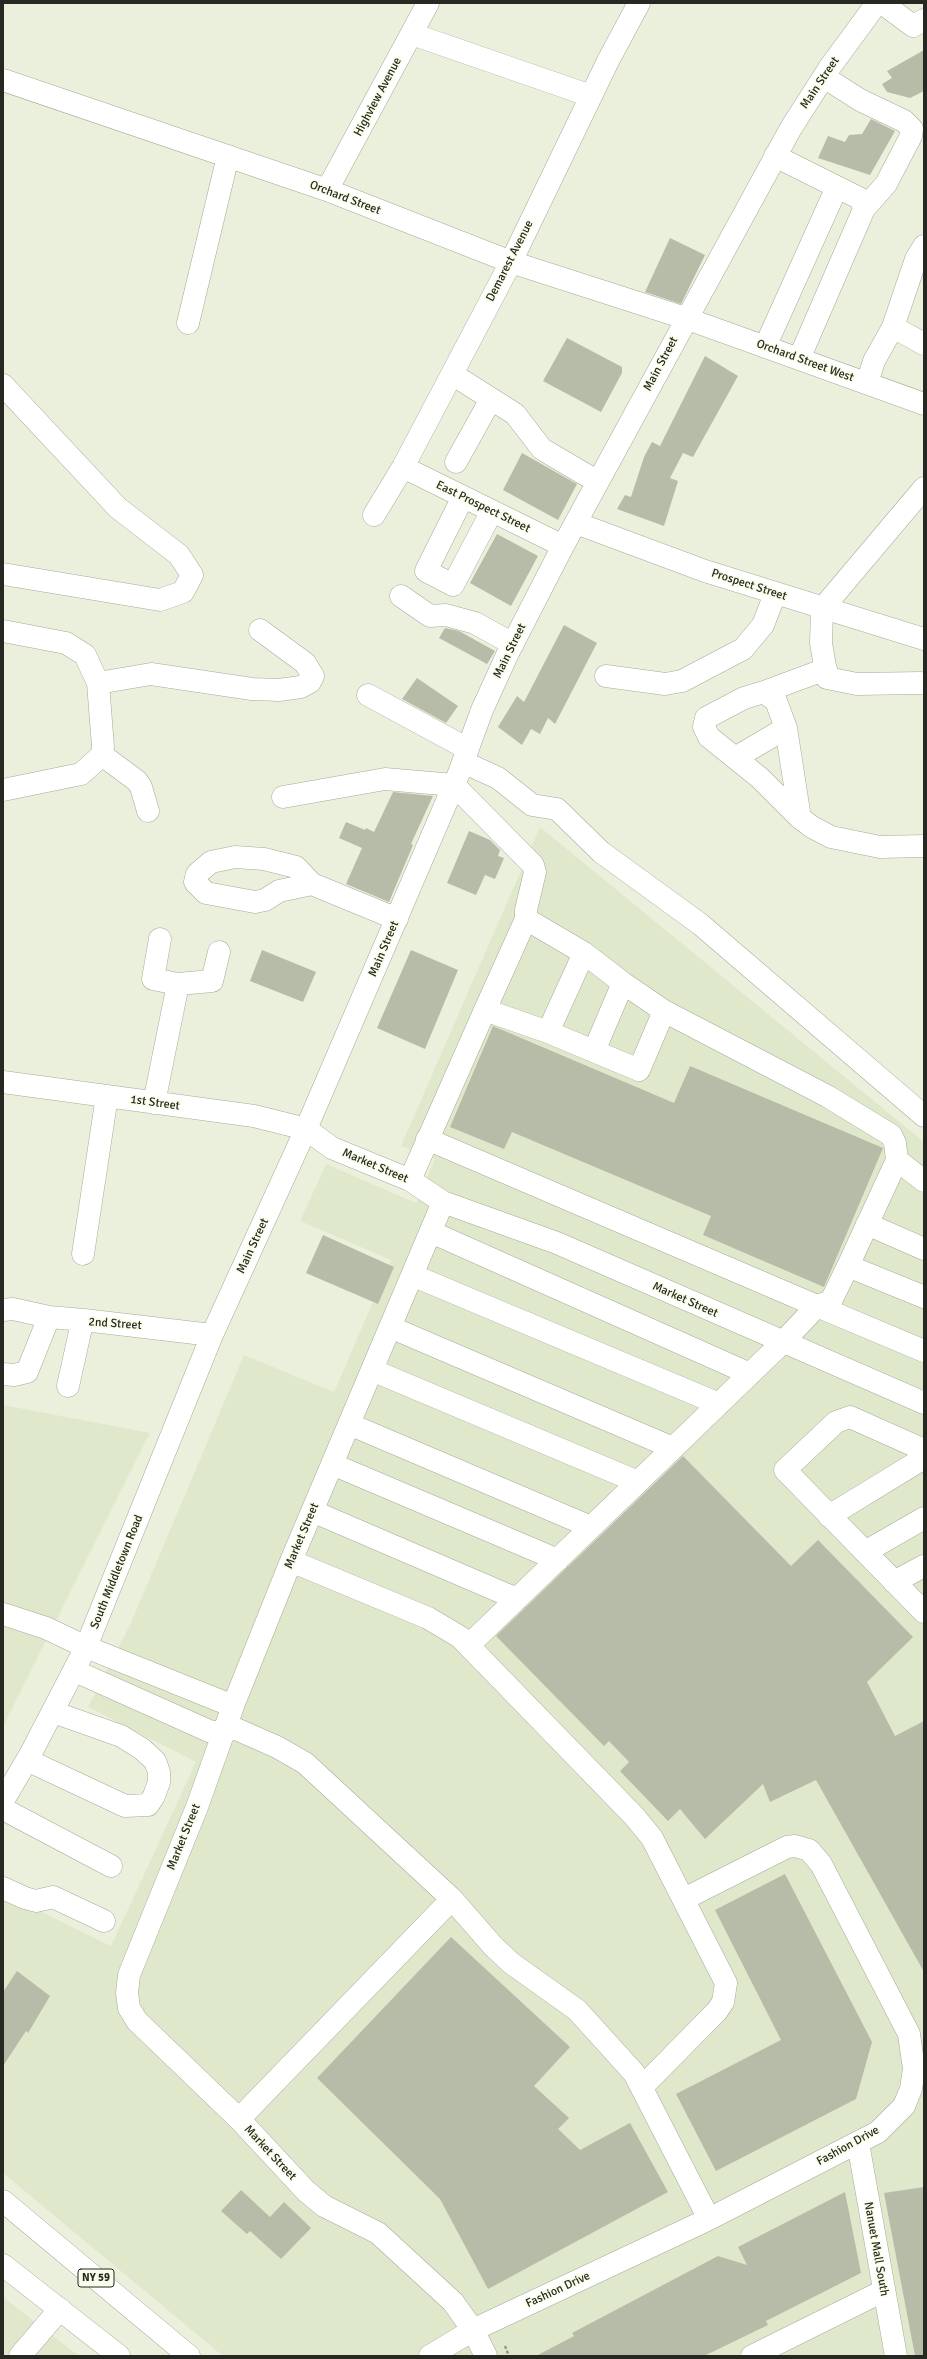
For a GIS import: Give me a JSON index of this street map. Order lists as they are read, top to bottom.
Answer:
{
  "streets": {
    "street": [
      "Main Street",
      "Highview Avenue",
      "Orchard Street",
      "Demarest Avenue",
      "Orchard Street West",
      "East Prospect Street",
      "Prospect Street",
      "1st Street",
      "Market Street",
      "2nd Street",
      "South Middletown Road",
      "Fashion Drive",
      "Nanuet Mall South",
      "NY 59"
    ]
  },
  "crossings": [
    ["Main Street", "Orchard Street"],
    ["Main Street", "Orchard Street West"],
    ["Main Street", "East Prospect Street"],
    ["Main Street", "Prospect Street"],
    ["Main Street", "1st Street"],
    ["Main Street", "Market Street"],
    ["Main Street", "2nd Street"],
    ["Main Street", "South Middletown Road"],
    ["Highview Avenue", "Orchard Street"],
    ["Orchard Street", "Demarest Avenue"],
    ["Orchard Street", "Orchard Street West"],
    ["Demarest Avenue", "East Prospect Street"],
    ["1st Street", "Market Street"],
    ["Market Street", "Fashion Drive"],
    ["2nd Street", "South Middletown Road"],
    ["Fashion Drive", "Nanuet Mall South"]
  ]
}
